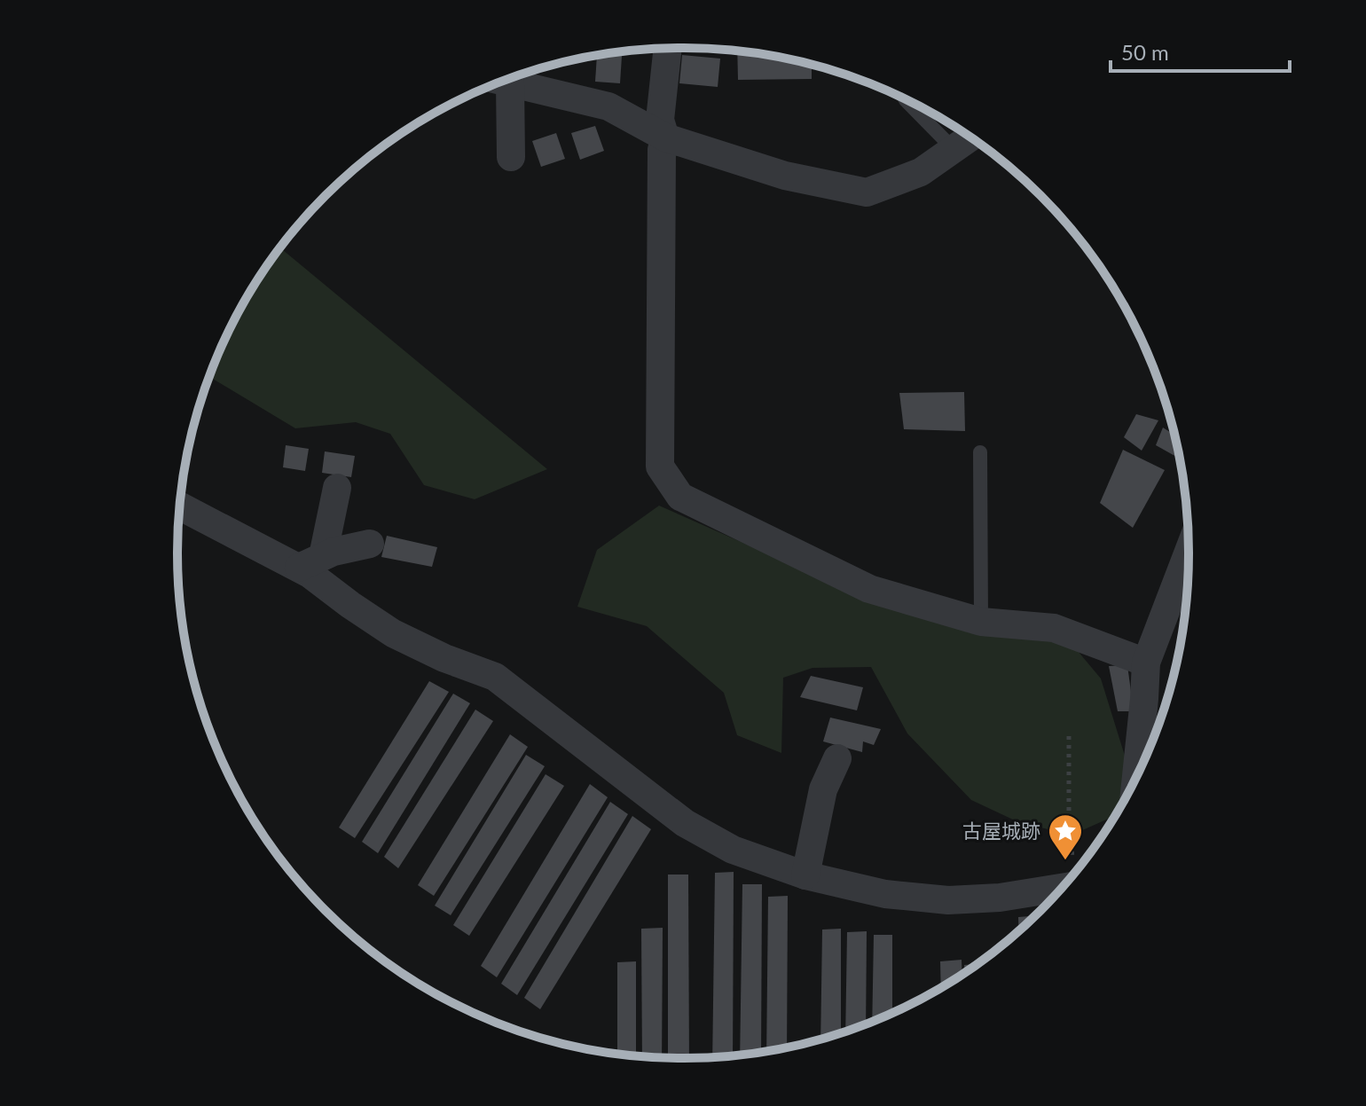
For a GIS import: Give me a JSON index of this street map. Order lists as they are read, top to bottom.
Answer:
{
  "places": {
    "place": ["古屋城跡"]
  },
  "scale_bar": "50 m"
}
